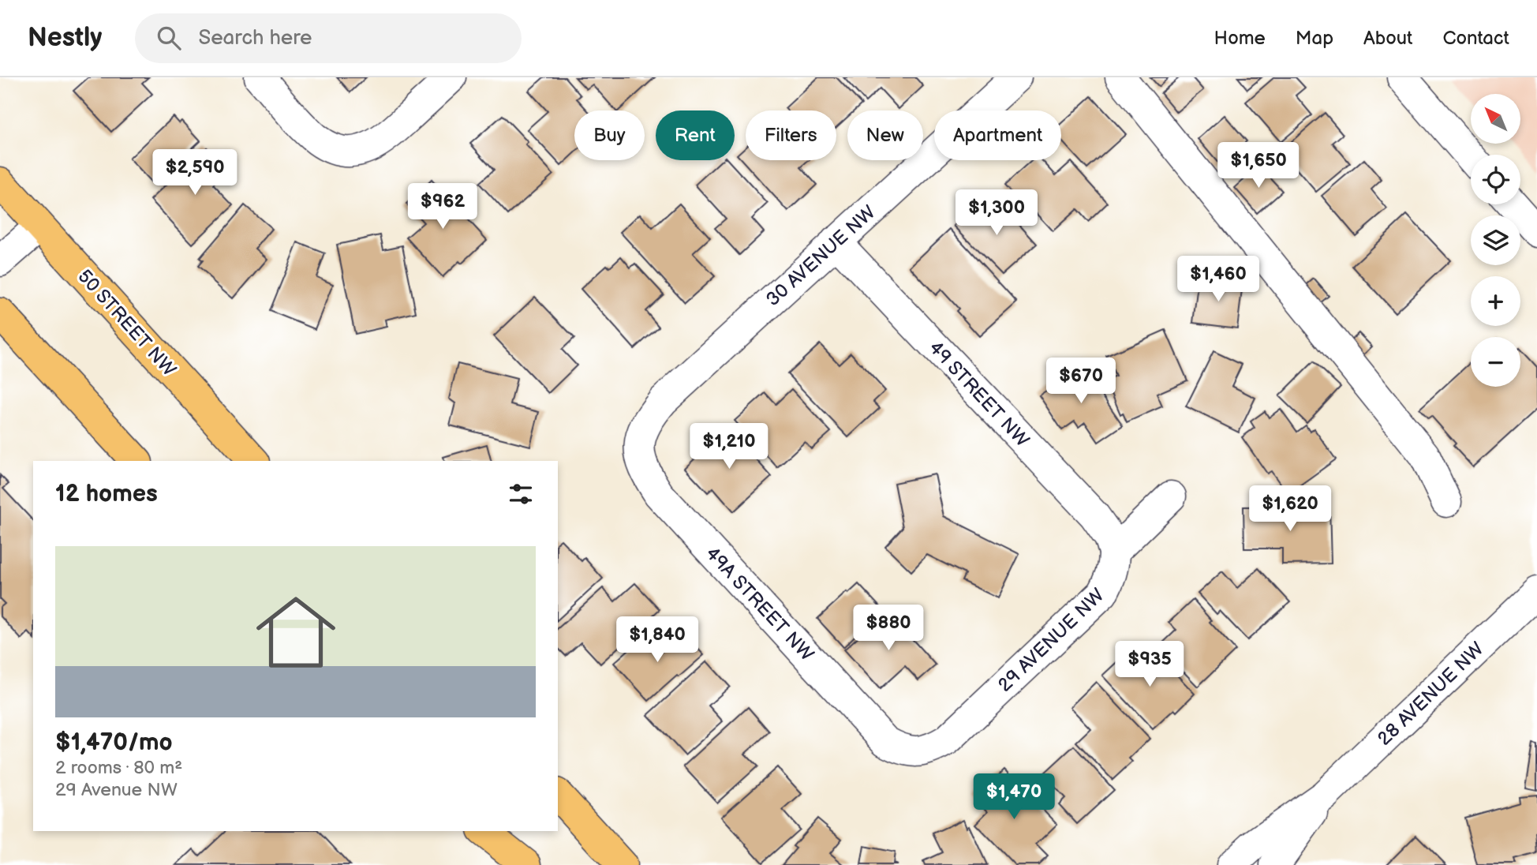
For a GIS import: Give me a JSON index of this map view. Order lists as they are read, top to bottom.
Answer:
{
  "streets": {
    "main road": ["50 STREET NW"],
    "street": [
      "30 AVENUE NW",
      "49 STREET NW",
      "49A STREET NW",
      "29 AVENUE NW",
      "28 AVENUE NW"
    ]
  },
  "crossings": [
    ["30 AVENUE NW", "49 STREET NW"],
    ["30 AVENUE NW", "49A STREET NW"],
    ["49 STREET NW", "29 AVENUE NW"],
    ["49A STREET NW", "29 AVENUE NW"]
  ],
  "north": "top left",
  "page": {
    "header": "Nestly",
    "search": "Search here",
    "nav": [
      "Home",
      "Map",
      "About",
      "Contact"
    ],
    "map_buttons": ["+", "−"],
    "chip": [
      "Buy",
      "Rent",
      "Filters",
      "New",
      "Apartment"
    ],
    "price": [
      "$1,650",
      "$2,590",
      "$962",
      "$1,300",
      "$1,460",
      "$670",
      "$1,210",
      "$1,620",
      "$880",
      "$1,840",
      "$935",
      "$1,470"
    ],
    "heading": "12 homes",
    "list": [
      {
        "name": "$1,470/mo",
        "note": "2 rooms · 80 m² · 29 Avenue NW"
      }
    ]
  }
}
